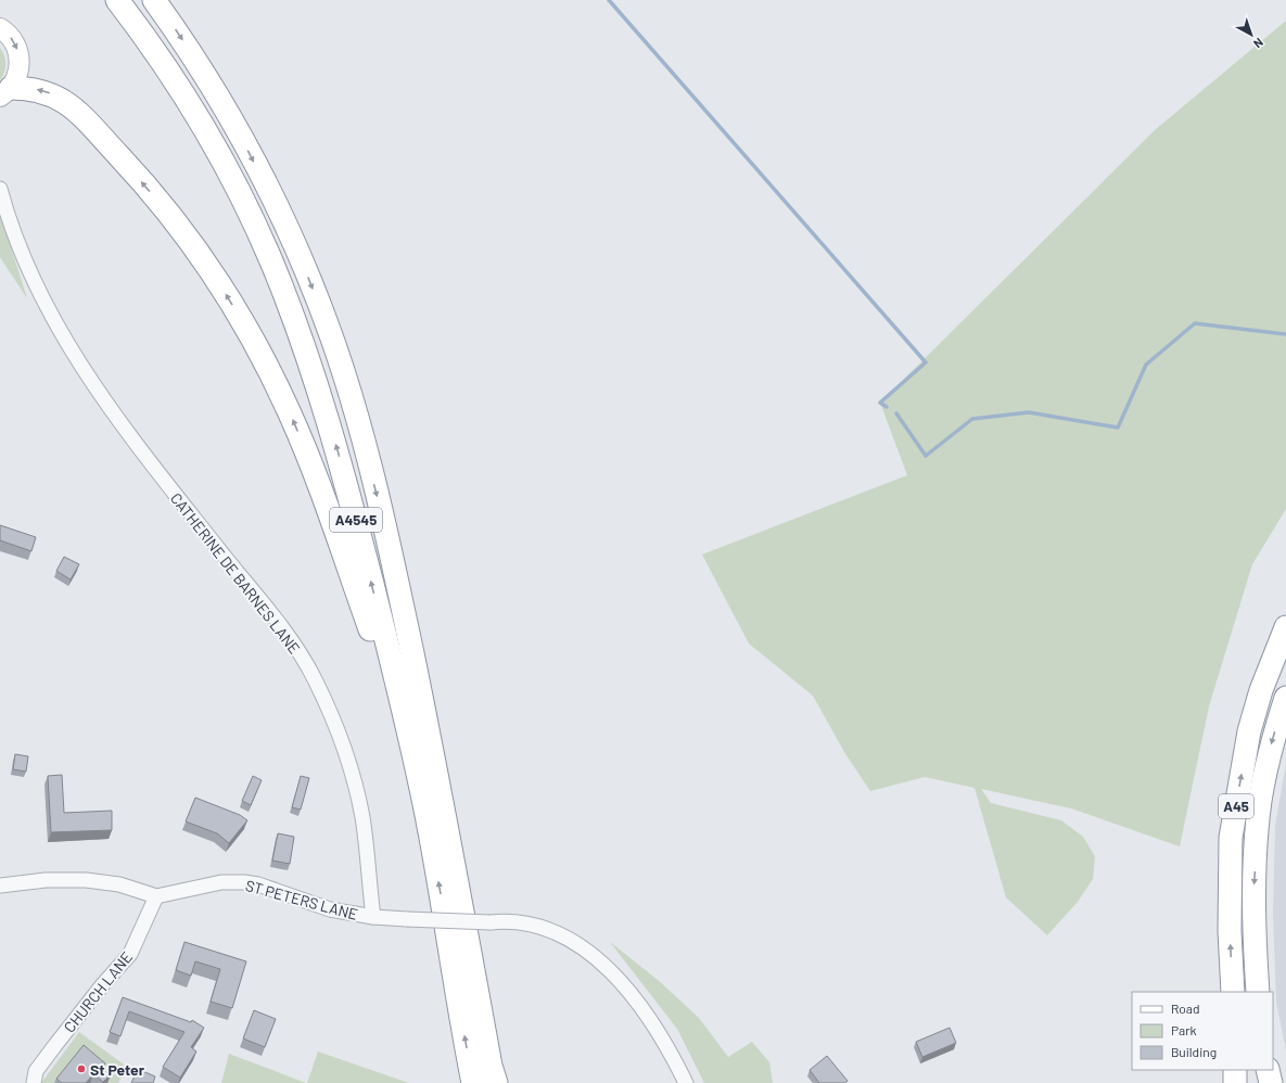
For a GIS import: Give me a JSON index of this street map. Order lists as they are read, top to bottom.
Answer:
{
  "streets": {
    "highway": ["A4545", "A45"],
    "street": ["CATHERINE DE BARNES LANE", "ST PETERS LANE", "CHURCH LANE"]
  },
  "crossings": [
    ["CATHERINE DE BARNES LANE", "ST PETERS LANE"],
    ["ST PETERS LANE", "CHURCH LANE"]
  ],
  "places": ["St Peter"],
  "legend": ["Road", "Park", "Building"],
  "north": "bottom right"
}
